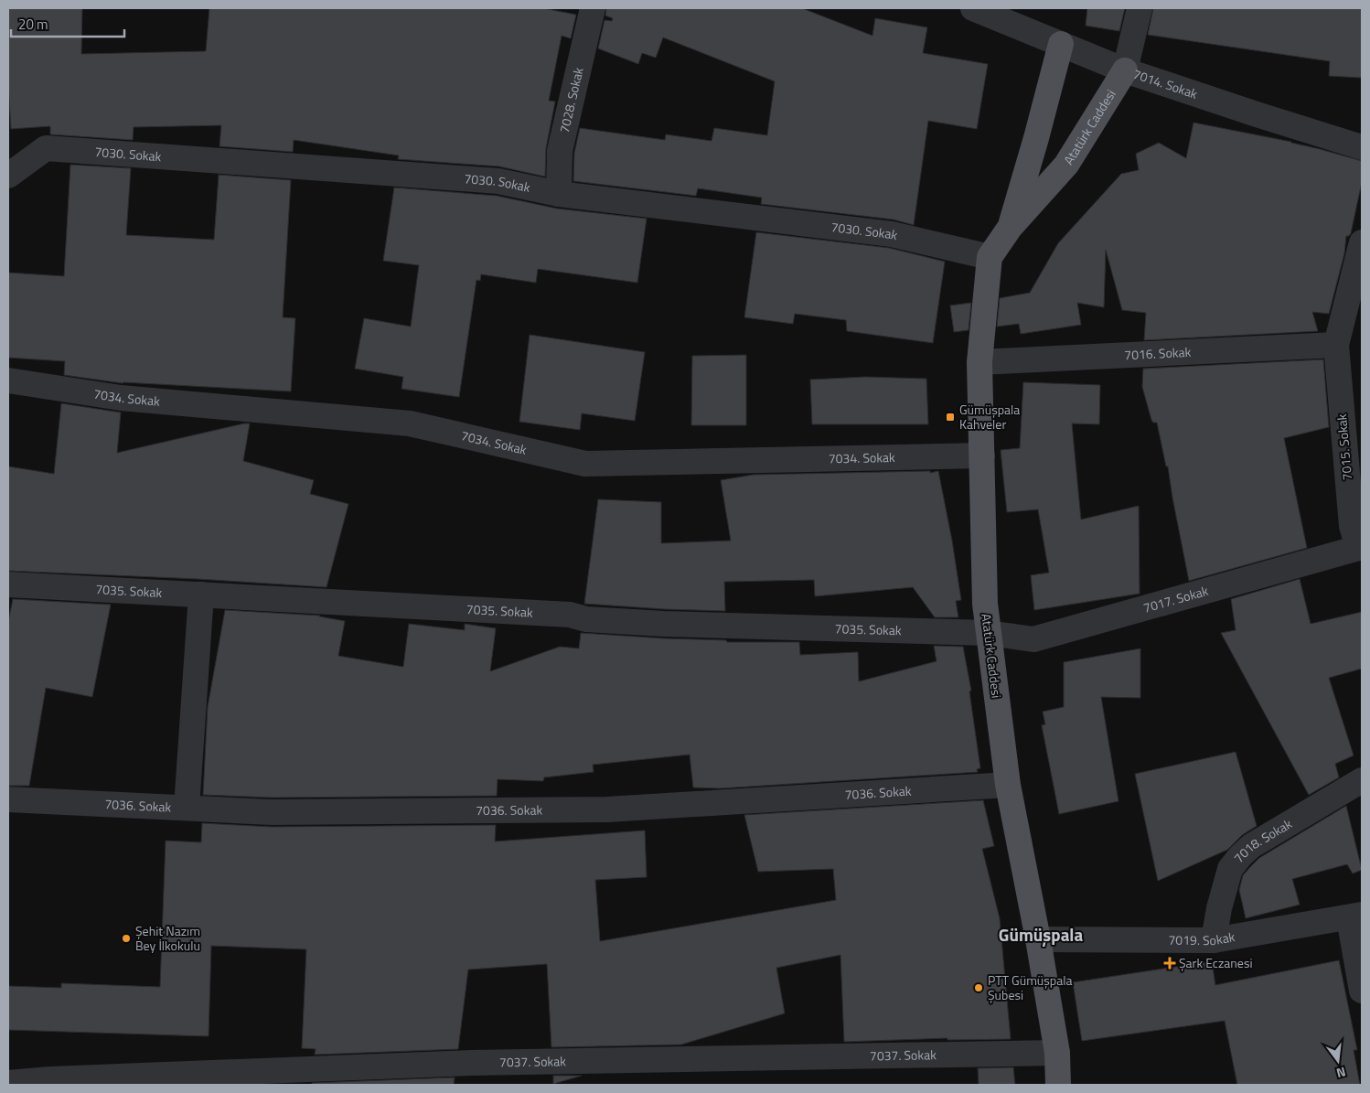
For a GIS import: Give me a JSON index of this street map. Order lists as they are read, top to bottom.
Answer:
{
  "streets": {
    "main road": ["Atatürk Caddesi"],
    "street": [
      "7014. Sokak",
      "7028. Sokak",
      "7030. Sokak",
      "7016. Sokak",
      "7034. Sokak",
      "7015. Sokak",
      "7035. Sokak",
      "7017. Sokak",
      "7036. Sokak",
      "7018. Sokak",
      "7019. Sokak",
      "7037. Sokak"
    ]
  },
  "crossings": [
    ["7014. Sokak", "Atatürk Caddesi"],
    ["7028. Sokak", "7030. Sokak"],
    ["Atatürk Caddesi", "7030. Sokak"],
    ["Atatürk Caddesi", "7016. Sokak"],
    ["Atatürk Caddesi", "7034. Sokak"],
    ["Atatürk Caddesi", "7035. Sokak"],
    ["Atatürk Caddesi", "7017. Sokak"],
    ["Atatürk Caddesi", "7036. Sokak"],
    ["Atatürk Caddesi", "7019. Sokak"],
    ["Atatürk Caddesi", "7037. Sokak"],
    ["7016. Sokak", "7015. Sokak"],
    ["7015. Sokak", "7017. Sokak"],
    ["7035. Sokak", "7017. Sokak"],
    ["7018. Sokak", "7019. Sokak"]
  ],
  "districts": ["Gümüşpala"],
  "places": {
    "transit": ["Gümüşpala Kahveler"],
    "other": ["Şehit Nazım Bey İlkokulu", "PTT Gümüşpala Şubesi"],
    "health": ["Şark Eczanesi"]
  },
  "scale_bar": "20 m",
  "north": "bottom"
}
